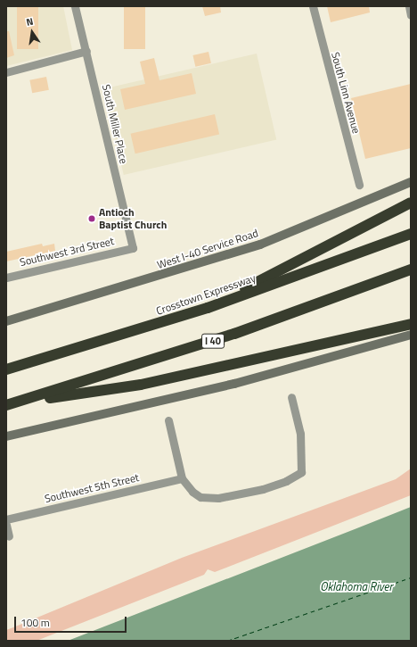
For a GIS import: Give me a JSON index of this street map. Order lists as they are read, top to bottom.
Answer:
{
  "streets": {
    "highway": ["Crosstown Expressway", "I 40"],
    "main road": ["West I-40 Service Road"],
    "street": [
      "South Linn Avenue",
      "South Miller Place",
      "Southwest 3rd Street",
      "Southwest 5th Street"
    ]
  },
  "crossings": [
    ["South Miller Place", "Southwest 3rd Street"]
  ],
  "water": ["Oklahoma River"],
  "places": ["Antioch Baptist Church"],
  "scale_bar": "100 m",
  "north": "top"
}
